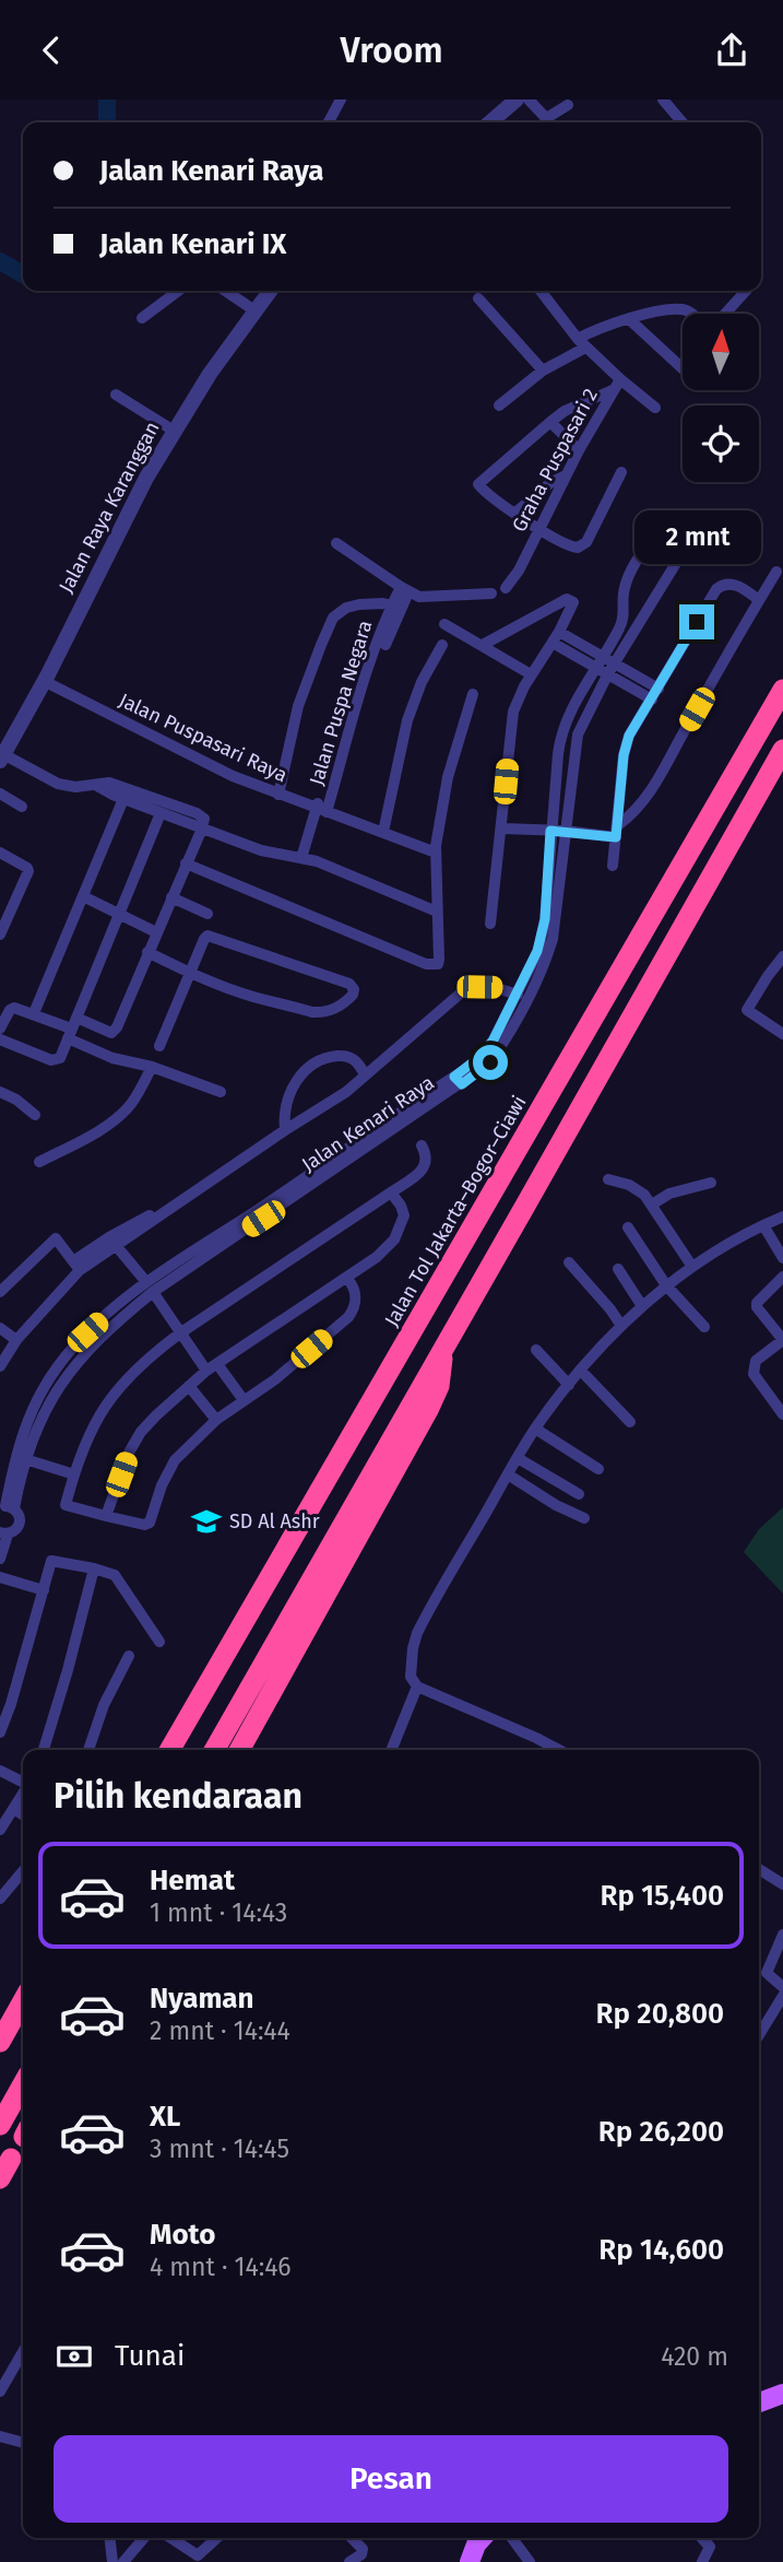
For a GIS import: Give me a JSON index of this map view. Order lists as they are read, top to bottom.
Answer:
{
  "streets": {
    "highway": ["Jalan Tol Jakarta–Bogor–Ciawi"],
    "street": [
      "Graha Puspasari 2",
      "Jalan Raya Karanggan",
      "Jalan Puspa Negara",
      "Jalan Puspasari Raya",
      "Jalan Kenari Raya"
    ]
  },
  "crossings": [
    ["Jalan Raya Karanggan", "Jalan Puspasari Raya"],
    ["Jalan Puspa Negara", "Jalan Puspasari Raya"]
  ],
  "places": {
    "school or university": ["SD Al Ashr"]
  },
  "north": "top",
  "page": {
    "header": "Vroom",
    "banner": ["Jalan Kenari Raya", "Jalan Kenari IX"],
    "bubble": "2 mnt",
    "heading": "Pilih kendaraan",
    "list": [
      {
        "name": "Hemat",
        "note": "1 mnt · 14:43",
        "value": "Rp 15,400"
      },
      {
        "name": "Nyaman",
        "note": "2 mnt · 14:44",
        "value": "Rp 20,800"
      },
      {
        "name": "XL",
        "note": "3 mnt · 14:45",
        "value": "Rp 26,200"
      },
      {
        "name": "Moto",
        "note": "4 mnt · 14:46",
        "value": "Rp 14,600"
      }
    ],
    "pay": ["Tunai", "420 m"],
    "buttons": "Pesan"
  }
}
